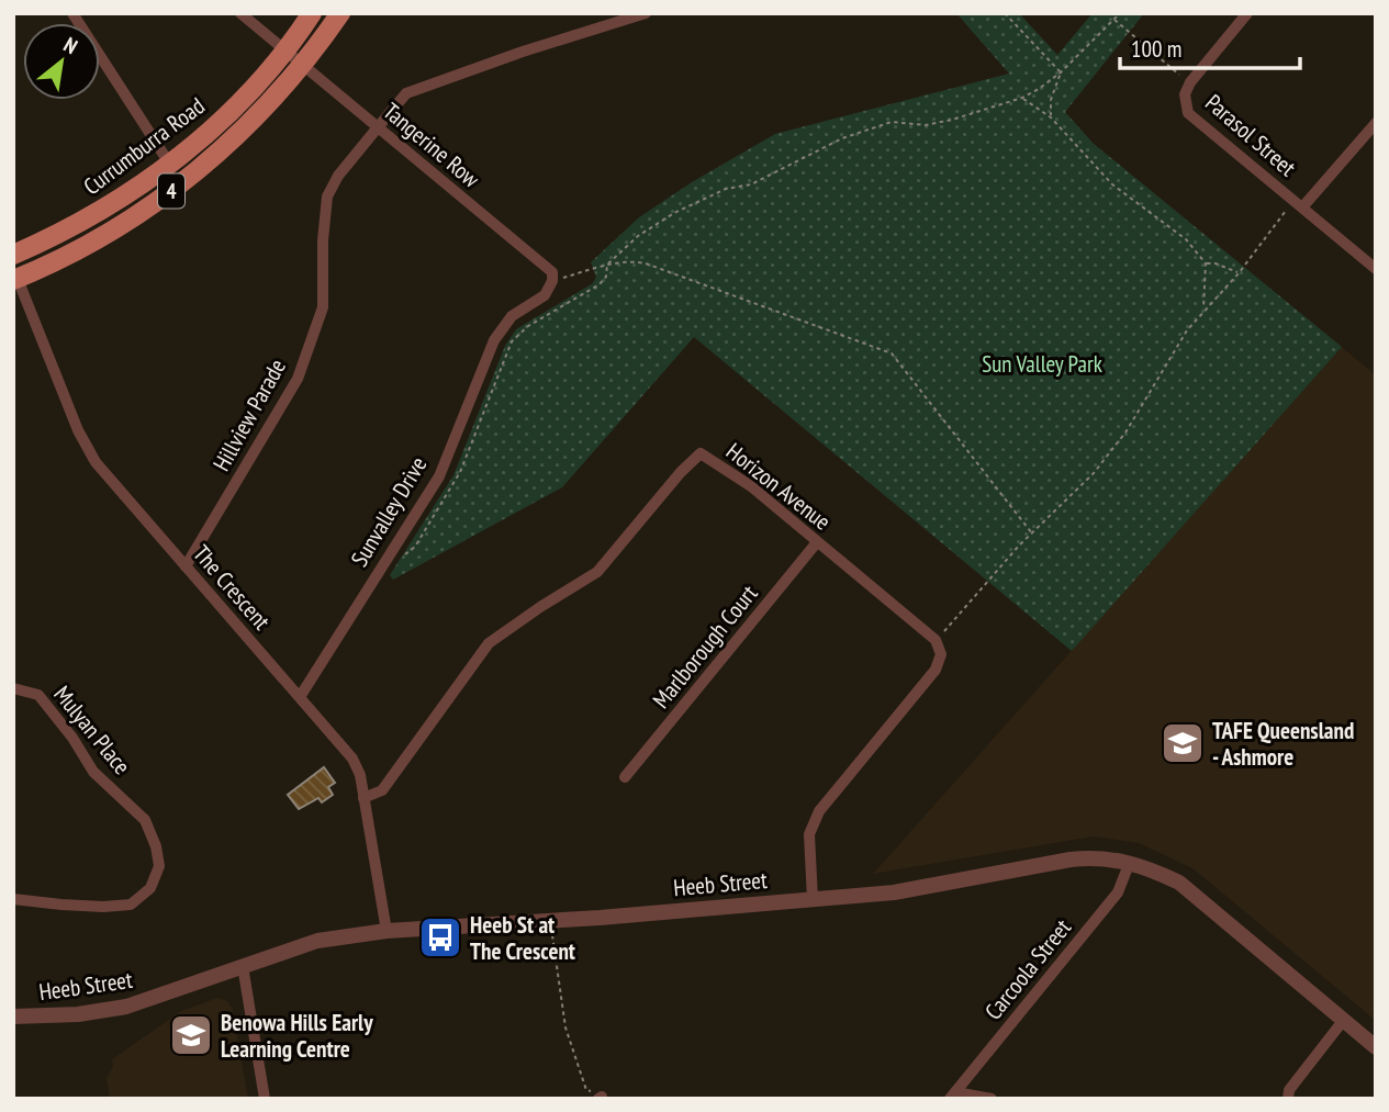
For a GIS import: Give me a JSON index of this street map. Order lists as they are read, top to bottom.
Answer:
{
  "streets": {
    "main road": ["Currumburra Road", "4"],
    "street": [
      "Parasol Street",
      "Tangerine Row",
      "Hillview Parade",
      "Horizon Avenue",
      "Sunvalley Drive",
      "The Crescent",
      "Marlborough Court",
      "Mulyan Place",
      "Heeb Street",
      "Carcoola Street"
    ]
  },
  "crossings": [
    ["Tangerine Row", "Currumburra Road"],
    ["Tangerine Row", "4"],
    ["Tangerine Row", "Hillview Parade"],
    ["Tangerine Row", "Sunvalley Drive"],
    ["4", "The Crescent"],
    ["Hillview Parade", "The Crescent"],
    ["Horizon Avenue", "The Crescent"],
    ["Horizon Avenue", "Marlborough Court"],
    ["Sunvalley Drive", "The Crescent"],
    ["The Crescent", "Heeb Street"],
    ["Heeb Street", "Carcoola Street"]
  ],
  "parks": ["Sun Valley Park"],
  "places": {
    "school or university": ["TAFE Queensland - Ashmore", "Benowa Hills Early Learning Centre"],
    "bus stop": ["Heeb St at The Crescent"]
  },
  "scale_bar": "100 m",
  "north": "top right"
}
